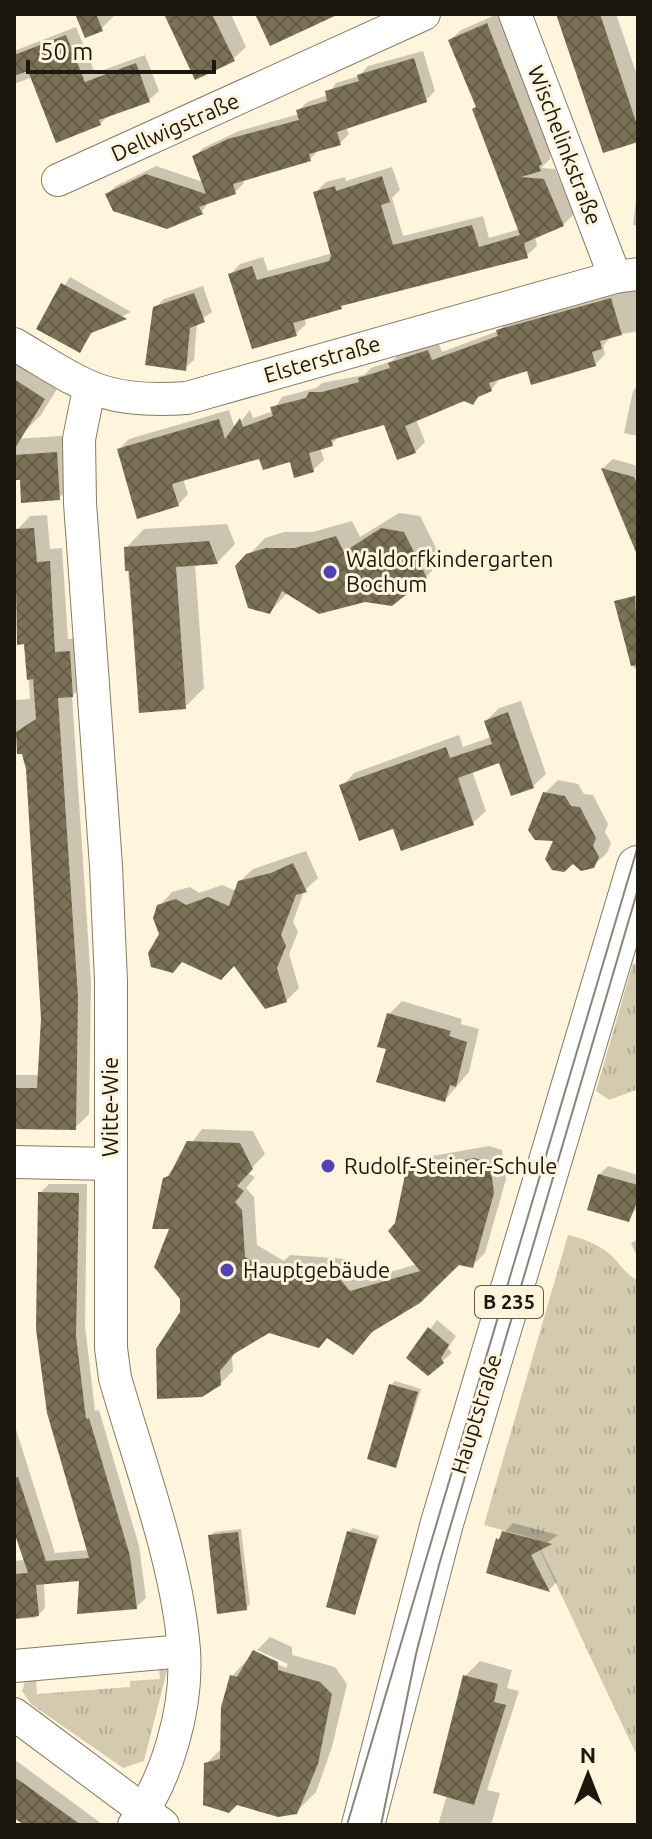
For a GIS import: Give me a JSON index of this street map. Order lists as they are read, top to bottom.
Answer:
{
  "streets": {
    "main road": ["B 235", "Hauptstraße"],
    "street": [
      "Dellwigstraße",
      "Wischelinkstraße",
      "Elsterstraße",
      "Witte-Wie"
    ]
  },
  "crossings": [
    ["Wischelinkstraße", "Elsterstraße"],
    ["Elsterstraße", "Witte-Wie"]
  ],
  "places": ["Waldorfkindergarten Bochum", "Rudolf-Steiner-Schule", "Hauptgebäude"],
  "scale_bar": "50 m",
  "north": "top"
}
